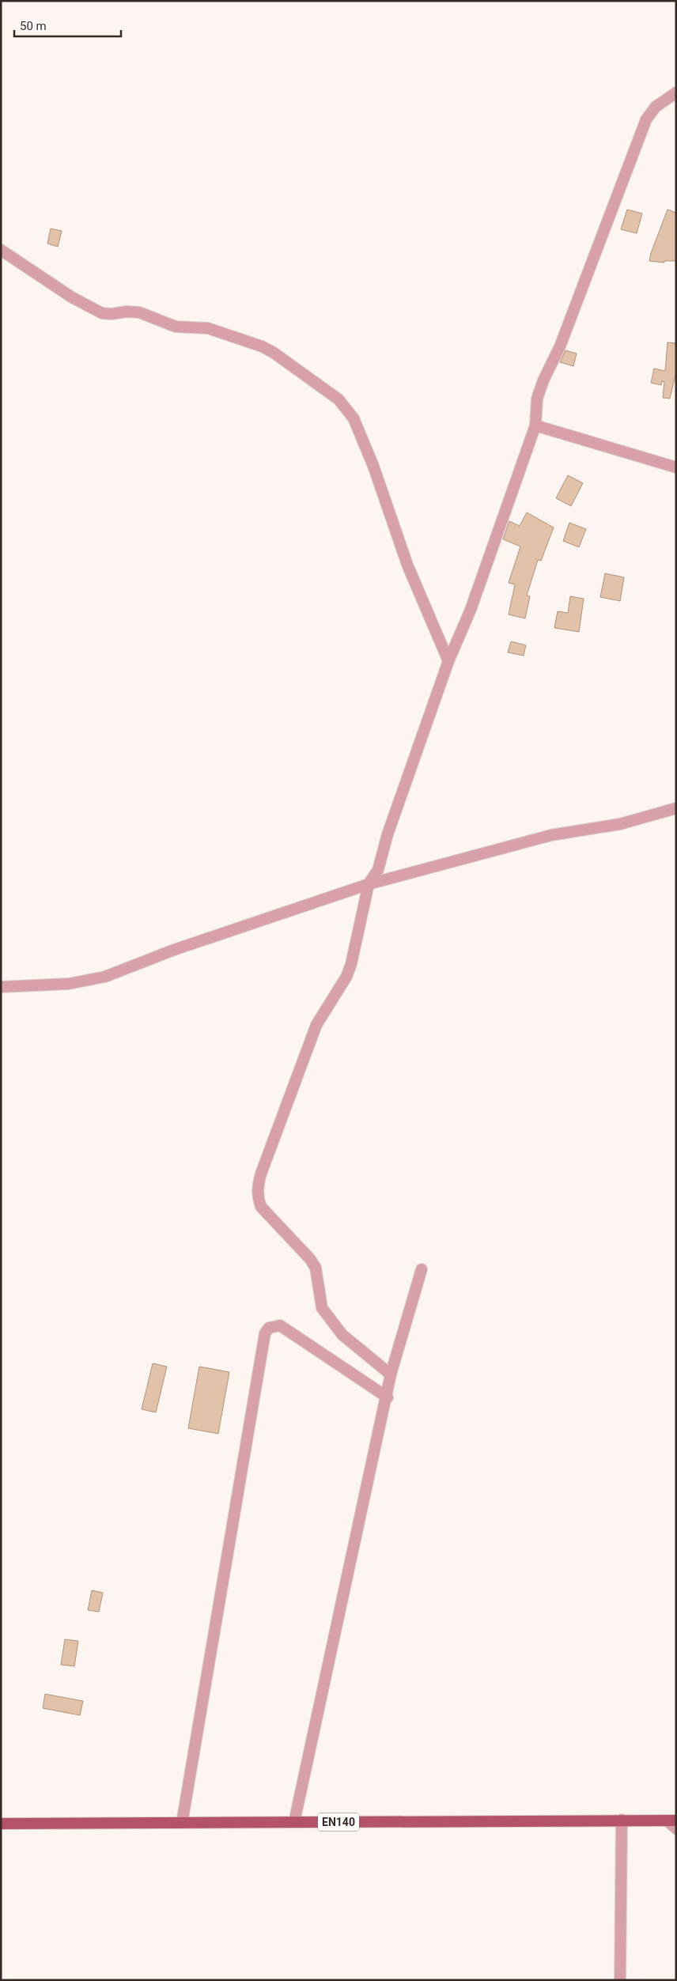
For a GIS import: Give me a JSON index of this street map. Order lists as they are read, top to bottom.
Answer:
{
  "streets": {
    "main road": ["EN140"]
  },
  "scale_bar": "50 m"
}
